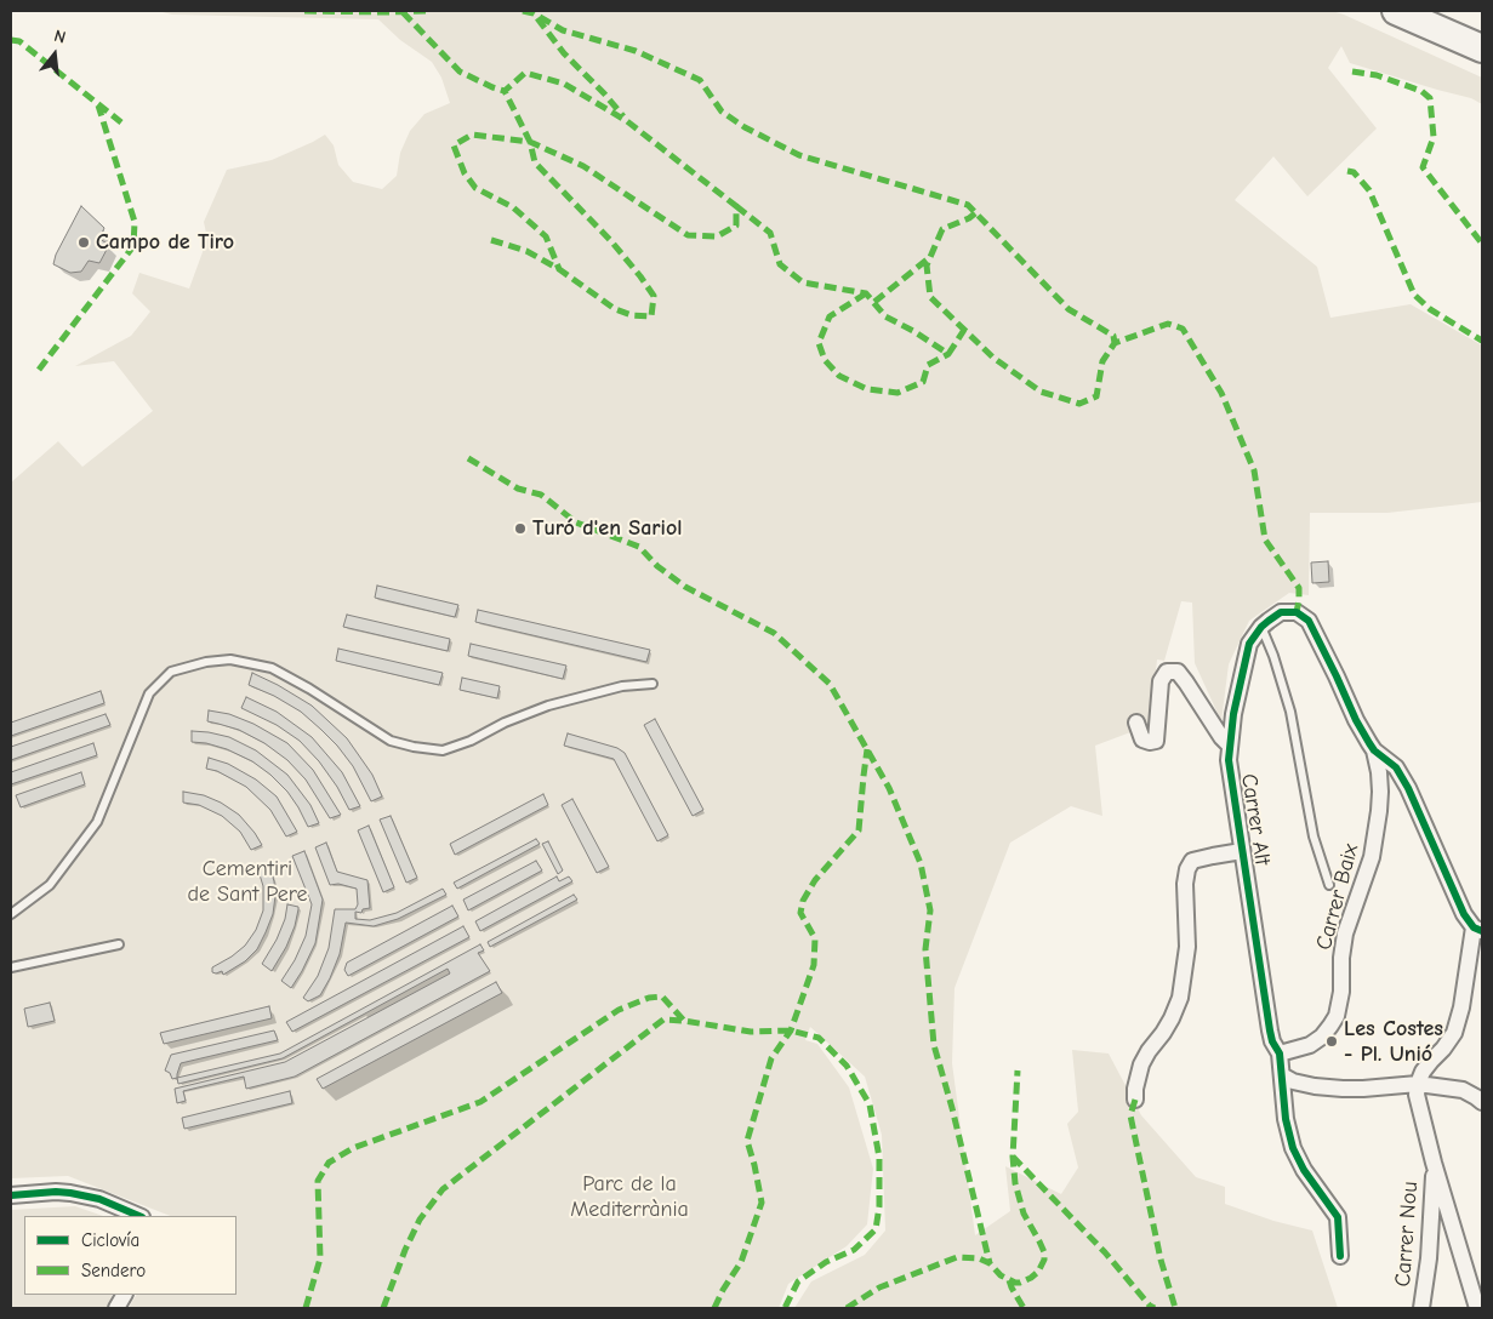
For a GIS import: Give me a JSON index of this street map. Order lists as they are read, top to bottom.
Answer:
{
  "streets": {
    "street": ["Carrer Alt", "Carrer Baix", "Carrer Nou"]
  },
  "crossings": [
    ["Carrer Alt", "Carrer Baix"]
  ],
  "parks": ["Cementiri de Sant Pere", "Parc de la Mediterrània"],
  "places": ["Campo de Tiro", "Turó d'en Sariol", "Les Costes - Pl. Unió"],
  "legend": ["Ciclovía", "Sendero"],
  "north": "top"
}
